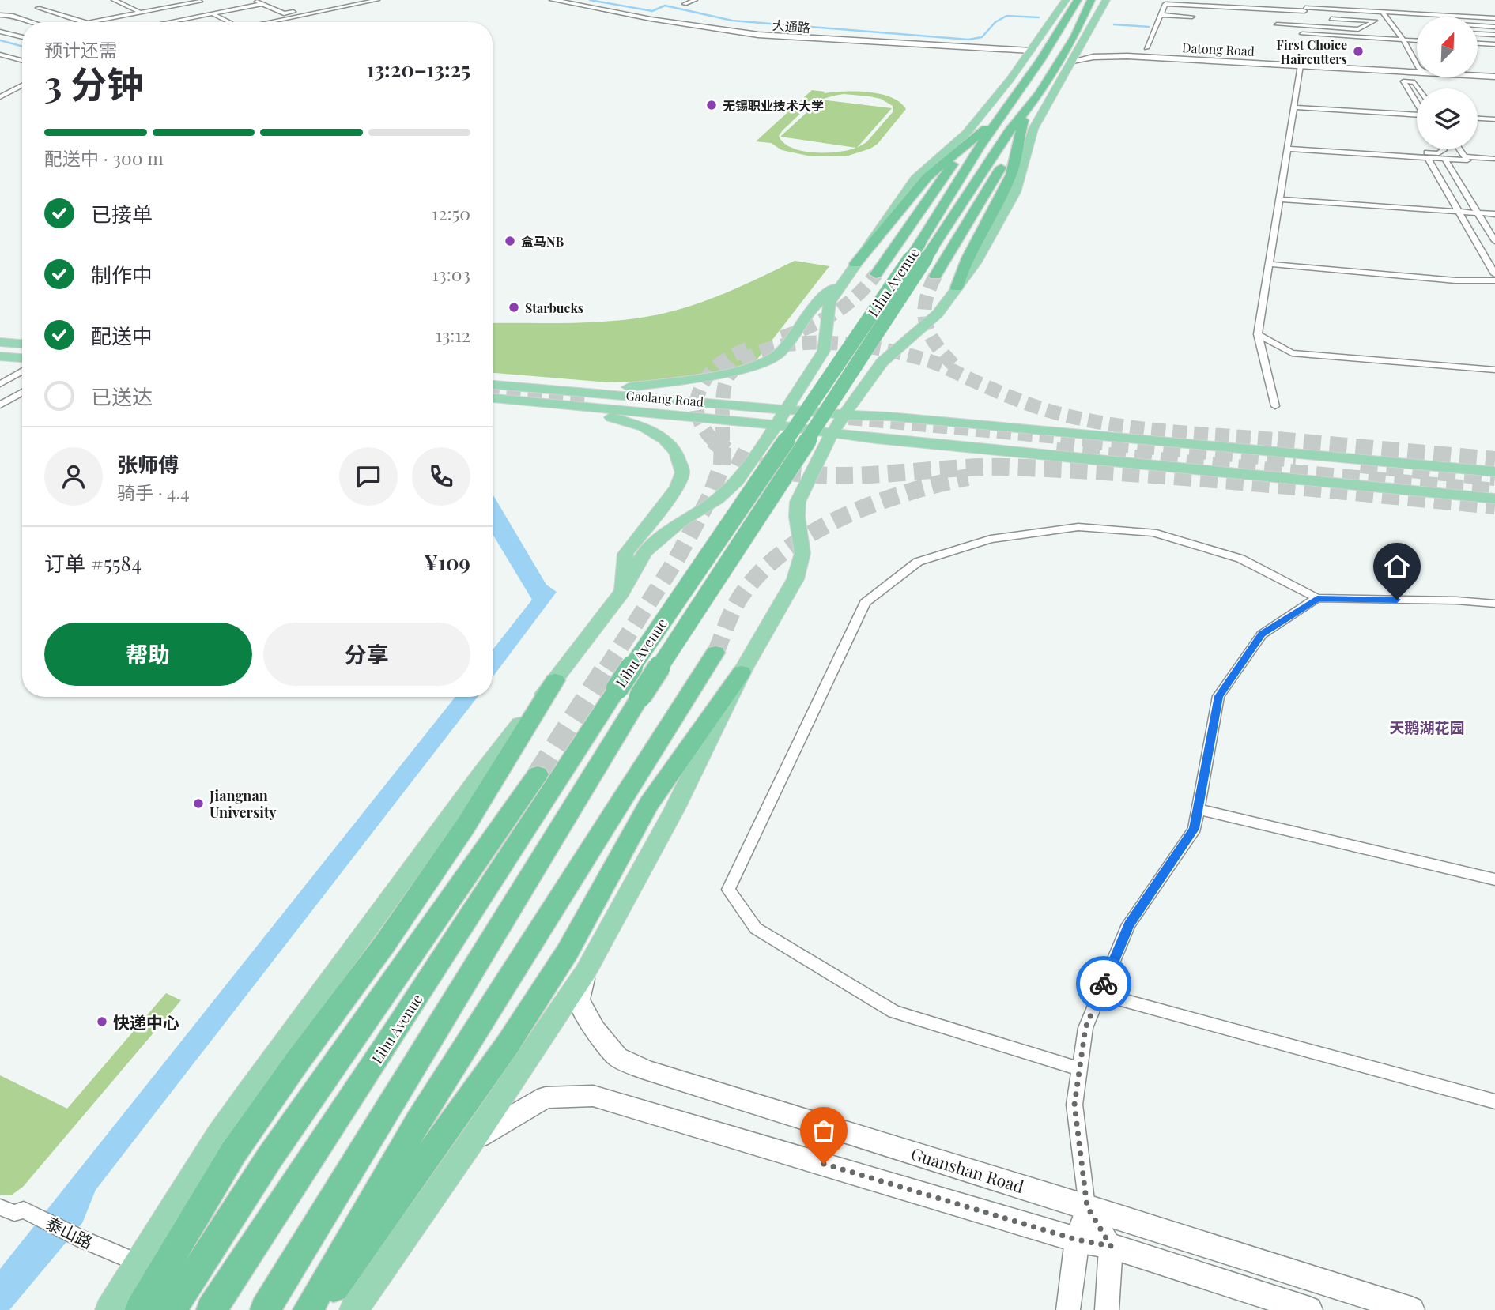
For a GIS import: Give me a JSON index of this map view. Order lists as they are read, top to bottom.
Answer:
{
  "streets": {
    "highway": ["Lihu Avenue"],
    "main road": ["Datong Road", "Gaolang Road", "Guanshan Road"],
    "street": ["大通路", "泰山路"]
  },
  "districts": ["天鹅湖花园"],
  "places": [
    "First Choice Haircutters",
    "无锡职业技术大学",
    "盒马NB",
    "Starbucks",
    "Jiangnan University",
    "快递中心"
  ],
  "north": "top right",
  "page": {
    "heading": ["3 分钟", "预计还需", "13:20–13:25"],
    "panel": [
      "张师傅",
      "骑手 · 4.4",
      "订单 #5584",
      "¥109"
    ],
    "bar": "配送中 · 300 m",
    "list": [
      ["已接单", "12:50"],
      ["制作中", "13:03"],
      ["配送中", "13:12"],
      "已送达"
    ],
    "buttons": ["帮助", "分享"]
  }
}
